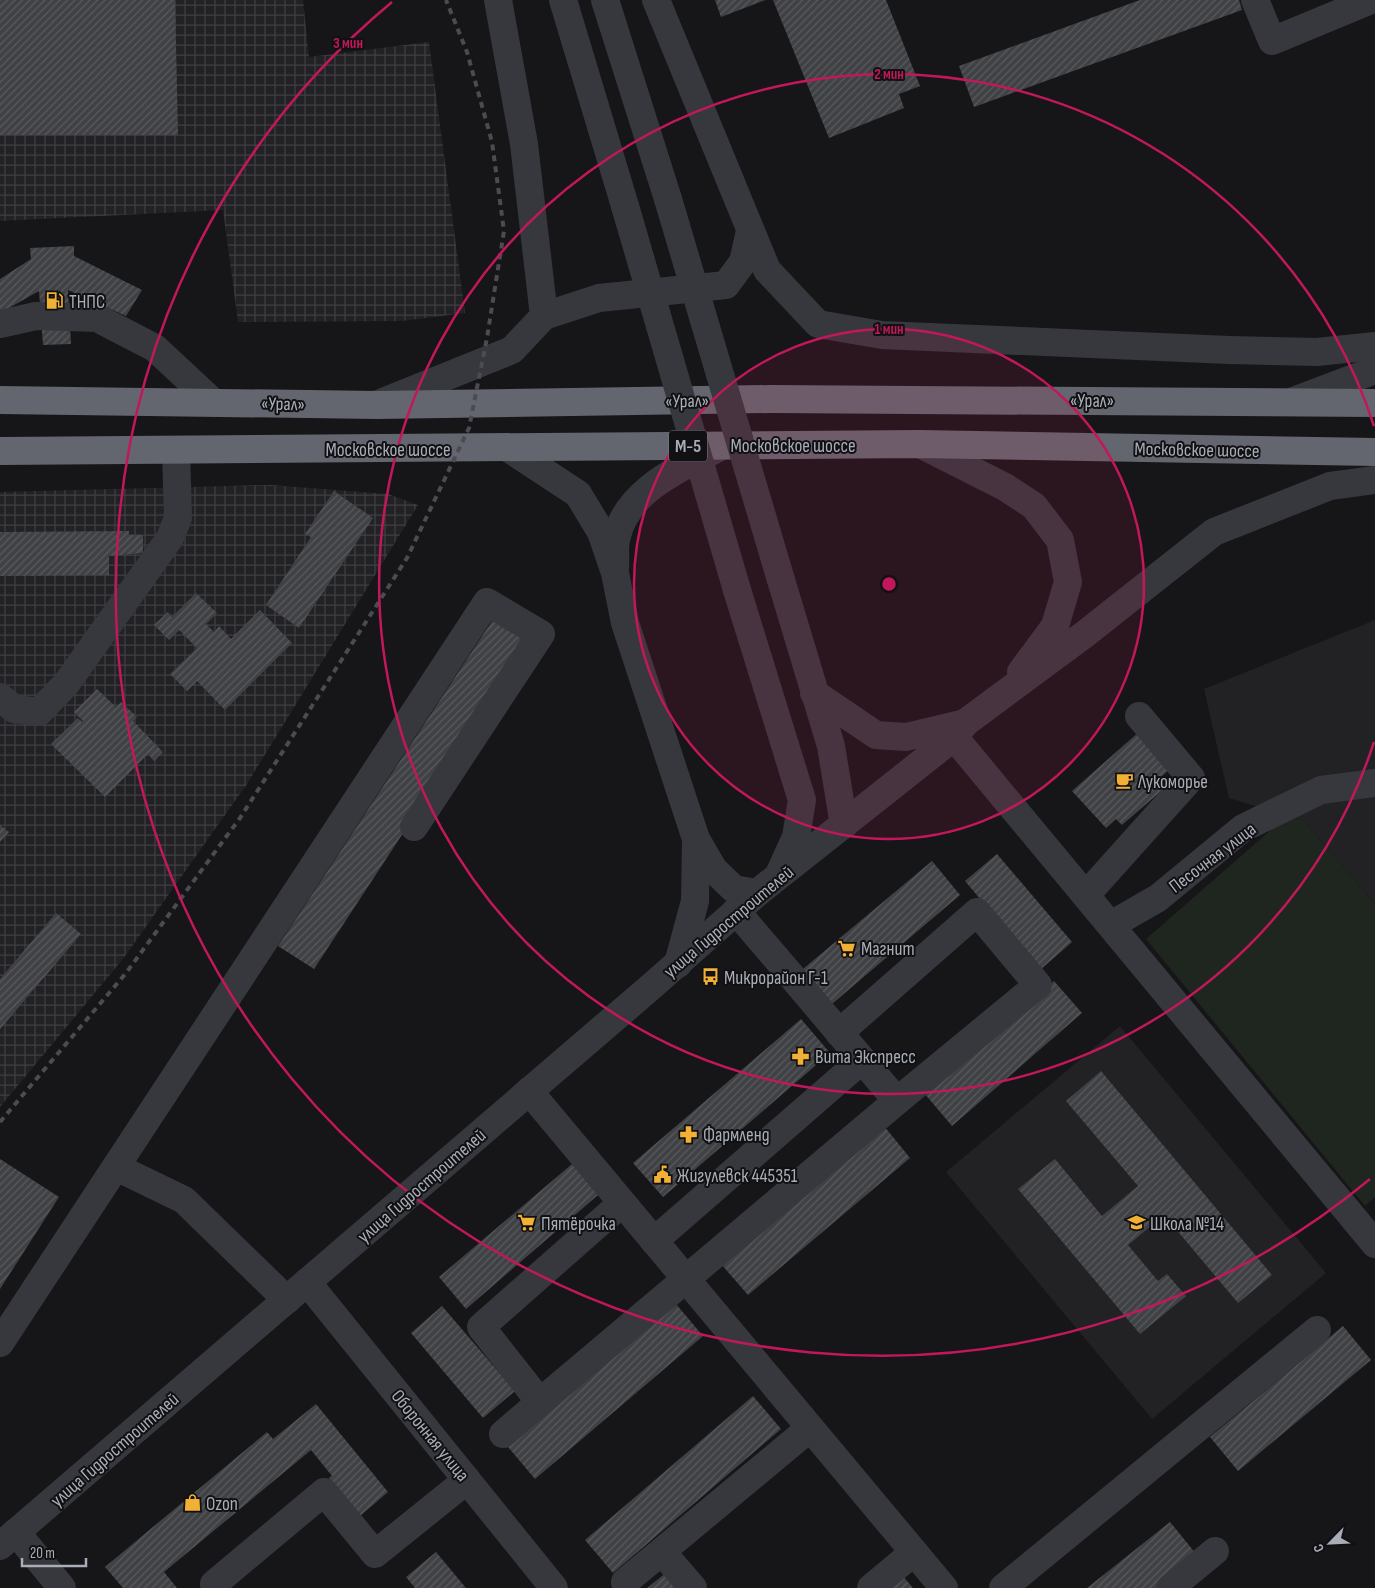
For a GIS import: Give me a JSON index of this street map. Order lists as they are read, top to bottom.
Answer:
{
  "streets": {
    "highway": ["«Урал»", "Московское шоссе", "М-5"],
    "street": ["Песочная улица", "улица Гидростроителей", "Оборонная улица"]
  },
  "crossings": [
    ["улица Гидростроителей", "Оборонная улица"]
  ],
  "places": {
    "fuel station": ["ТНПС"],
    "cafe": ["Лукоморье"],
    "supermarket": ["Магнит", "Пятёрочка"],
    "bus stop": ["Микрорайон Г-1"],
    "pharmacy": ["Вита Экспресс", "Фармленд"],
    "public building": ["Жигулевск 445351"],
    "school or university": ["Школа №14"],
    "shop": ["Ozon"]
  },
  "scale_bar": "20 m",
  "north": "bottom left",
  "rings": ["3 мин", "2 мин", "1 мин"]
}
